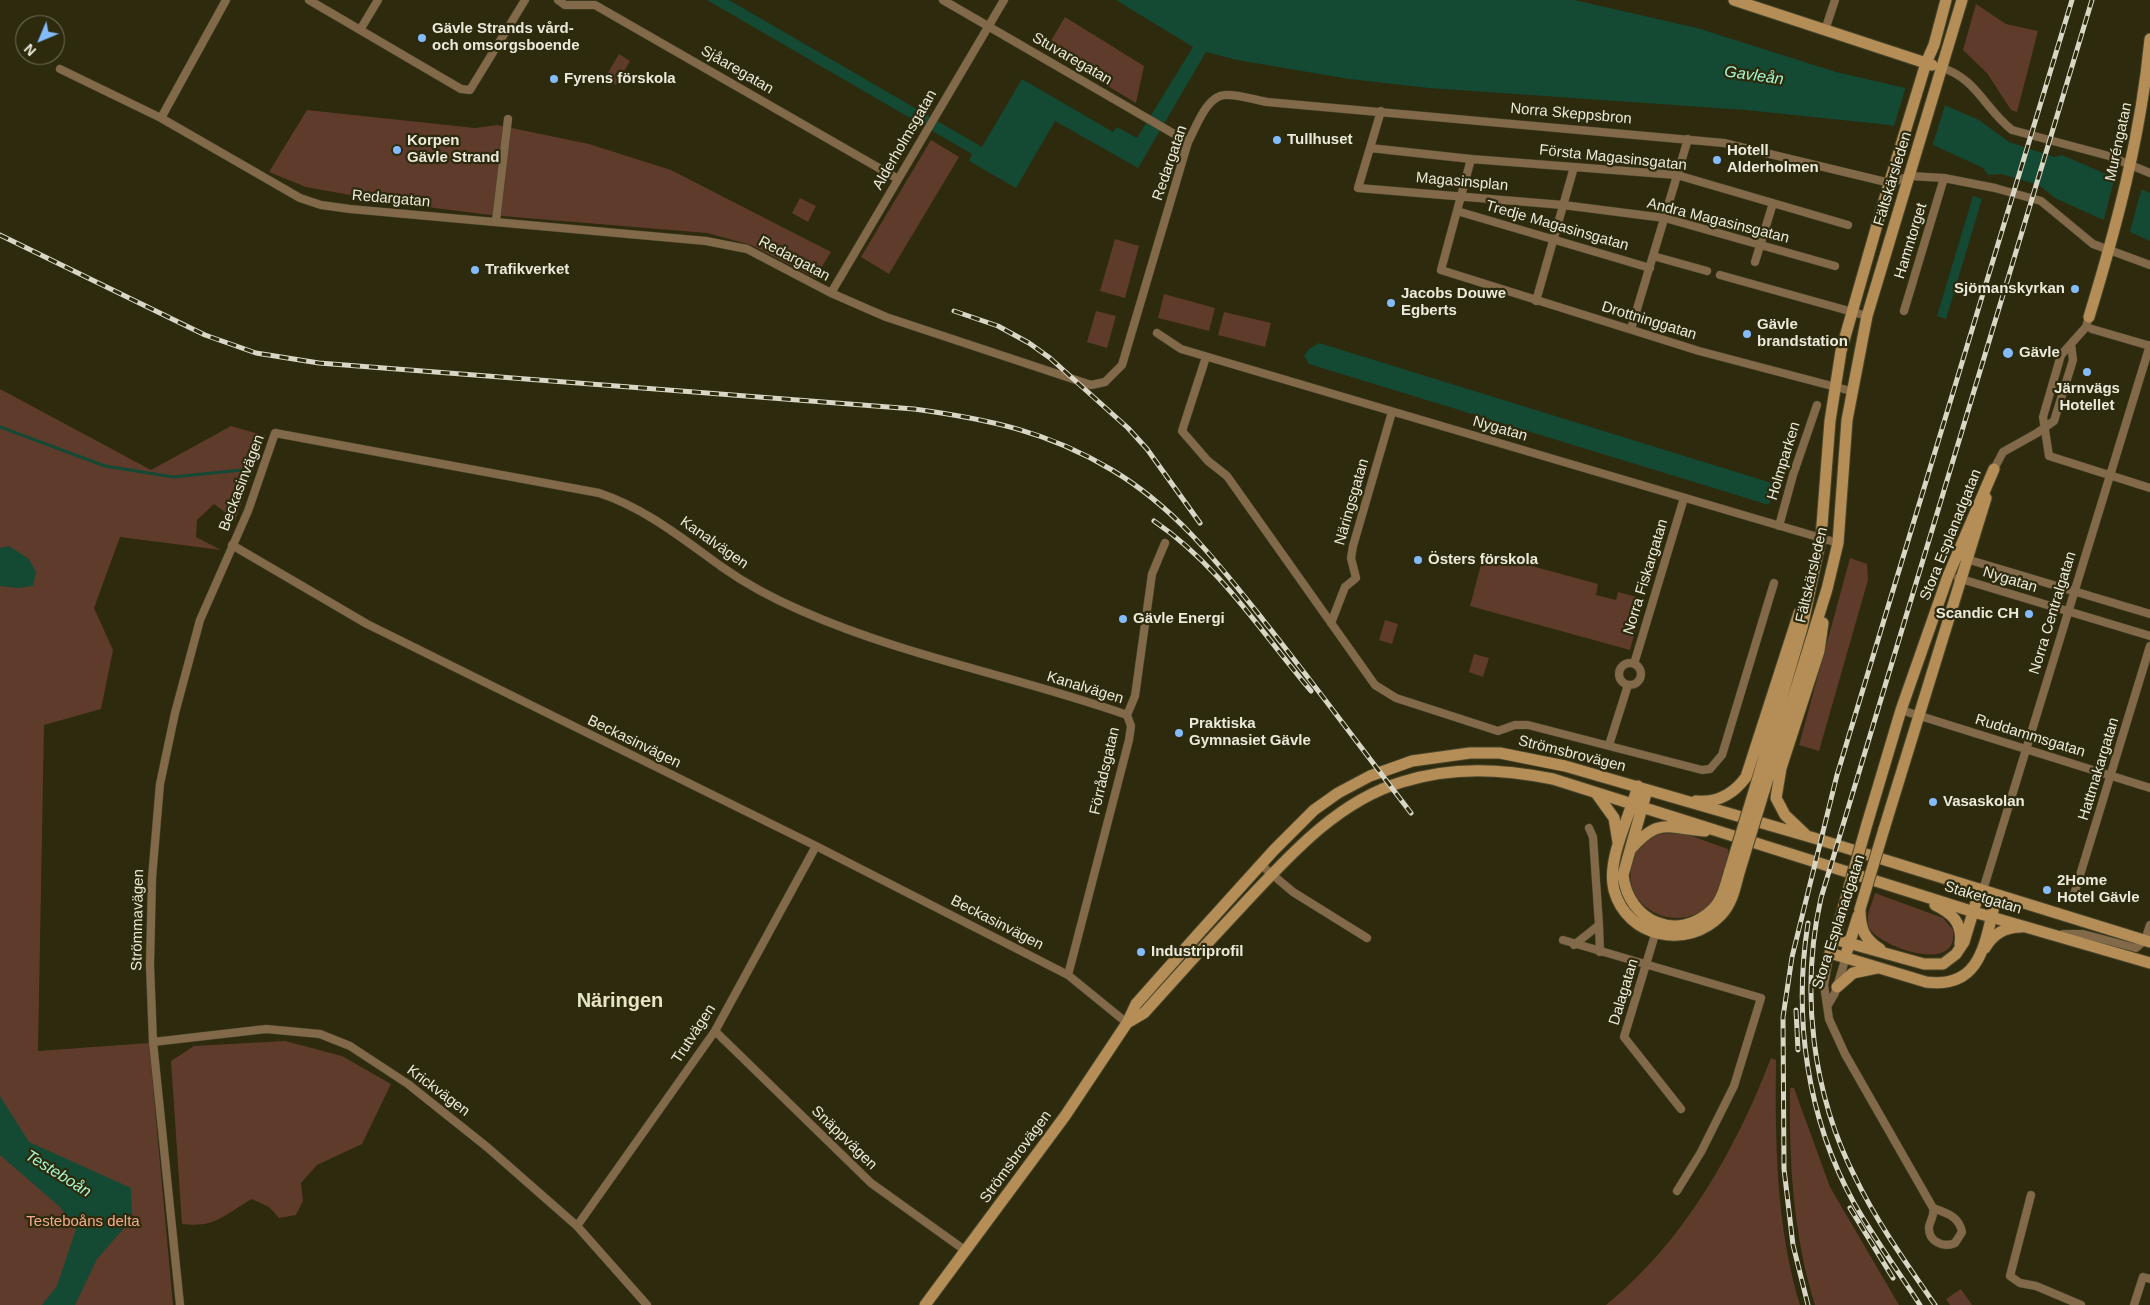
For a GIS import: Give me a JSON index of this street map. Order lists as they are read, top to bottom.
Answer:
{
  "streets": {
    "main road": [
      "Muréngatan",
      "Fältskärsleden",
      "Stora Esplanadgatan",
      "Norra Centralgatan",
      "Strömsbrovägen",
      "Staketgatan"
    ],
    "street": [
      "Stuvaregatan",
      "Sjåaregatan",
      "Norra Skeppsbron",
      "Alderholmsgatan",
      "Första Magasinsgatan",
      "Redargatan",
      "Magasinsplan",
      "Andra Magasinsgatan",
      "Tredje Magasinsgatan",
      "Hamntorget",
      "Drottninggatan",
      "Nygatan",
      "Holmparken",
      "Beckasinvägen",
      "Näringsgatan",
      "Kanalvägen",
      "Norra Fiskargatan",
      "Ruddammsgatan",
      "Hattmakargatan",
      "Förrådsgatan",
      "Strömmavägen",
      "Dalagatan",
      "Trutvägen",
      "Krickvägen",
      "Snäppvägen"
    ]
  },
  "crossings": [
    ["Stuvaregatan", "Alderholmsgatan"],
    ["Stuvaregatan", "Redargatan"],
    ["Sjåaregatan", "Alderholmsgatan"],
    ["Norra Skeppsbron", "Redargatan"],
    ["Norra Skeppsbron", "Fältskärsleden"],
    ["Alderholmsgatan", "Redargatan"],
    ["Första Magasinsgatan", "Magasinsplan"],
    ["Fältskärsleden", "Drottninggatan"],
    ["Fältskärsleden", "Nygatan"],
    ["Fältskärsleden", "Dalagatan"],
    ["Magasinsplan", "Andra Magasinsgatan"],
    ["Tredje Magasinsgatan", "Drottninggatan"],
    ["Nygatan", "Holmparken"],
    ["Nygatan", "Näringsgatan"],
    ["Nygatan", "Stora Esplanadgatan"],
    ["Nygatan", "Norra Fiskargatan"],
    ["Nygatan", "Norra Centralgatan"],
    ["Beckasinvägen", "Kanalvägen"],
    ["Beckasinvägen", "Strömsbrovägen"],
    ["Beckasinvägen", "Förrådsgatan"],
    ["Beckasinvägen", "Strömmavägen"],
    ["Beckasinvägen", "Trutvägen"],
    ["Stora Esplanadgatan", "Ruddammsgatan"],
    ["Kanalvägen", "Förrådsgatan"],
    ["Norra Centralgatan", "Ruddammsgatan"],
    ["Norra Centralgatan", "Staketgatan"],
    ["Ruddammsgatan", "Hattmakargatan"],
    ["Strömsbrovägen", "Staketgatan"],
    ["Strömsbrovägen", "Snäppvägen"],
    ["Strömmavägen", "Krickvägen"],
    ["Trutvägen", "Krickvägen"],
    ["Trutvägen", "Snäppvägen"]
  ],
  "districts": ["Näringen"],
  "water": ["Gavleån", "Testeboån"],
  "parks": ["Testeboåns delta"],
  "places": [
    "Gävle Strands vård- och omsorgsboende",
    "Fyrens förskola",
    "Tullhuset",
    "Korpen Gävle Strand",
    "Hotell Alderholmen",
    "Trafikverket",
    "Sjömanskyrkan",
    "Jacobs Douwe Egberts",
    "Gävle brandstation",
    "Gävle",
    "Järnvägs Hotellet",
    "Östers förskola",
    "Scandic CH",
    "Gävle Energi",
    "Praktiska Gymnasiet Gävle",
    "Vasaskolan",
    "2Home Hotel Gävle",
    "Industriprofil"
  ],
  "north": "bottom left"
}
